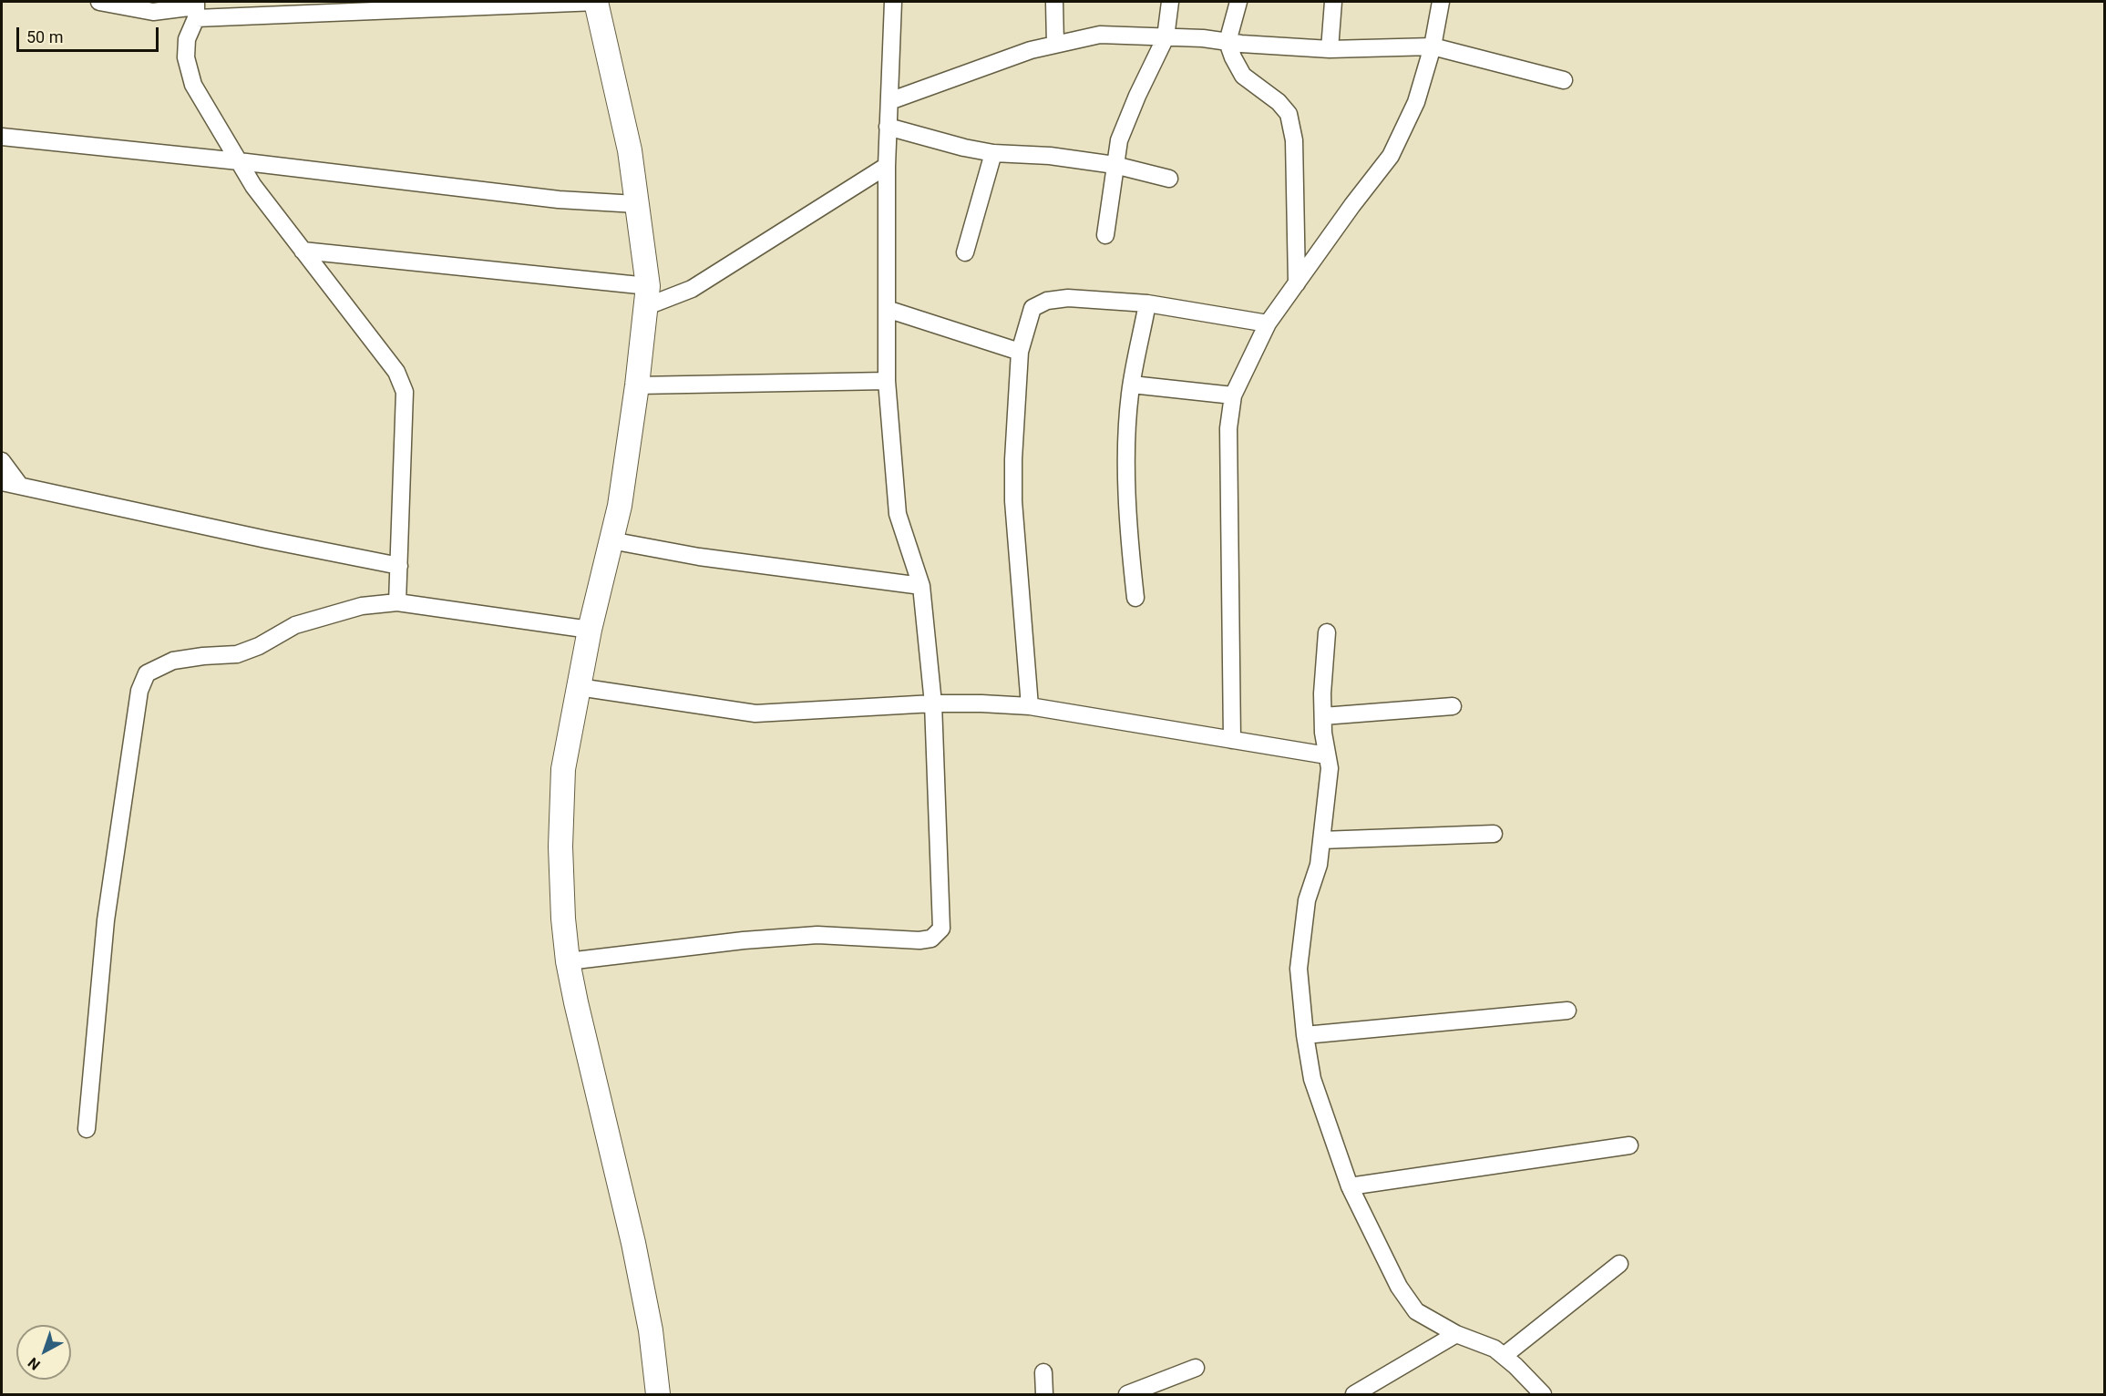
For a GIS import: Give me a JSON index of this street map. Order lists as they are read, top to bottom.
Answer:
{
  "scale_bar": "50 m",
  "north": "bottom left"
}
